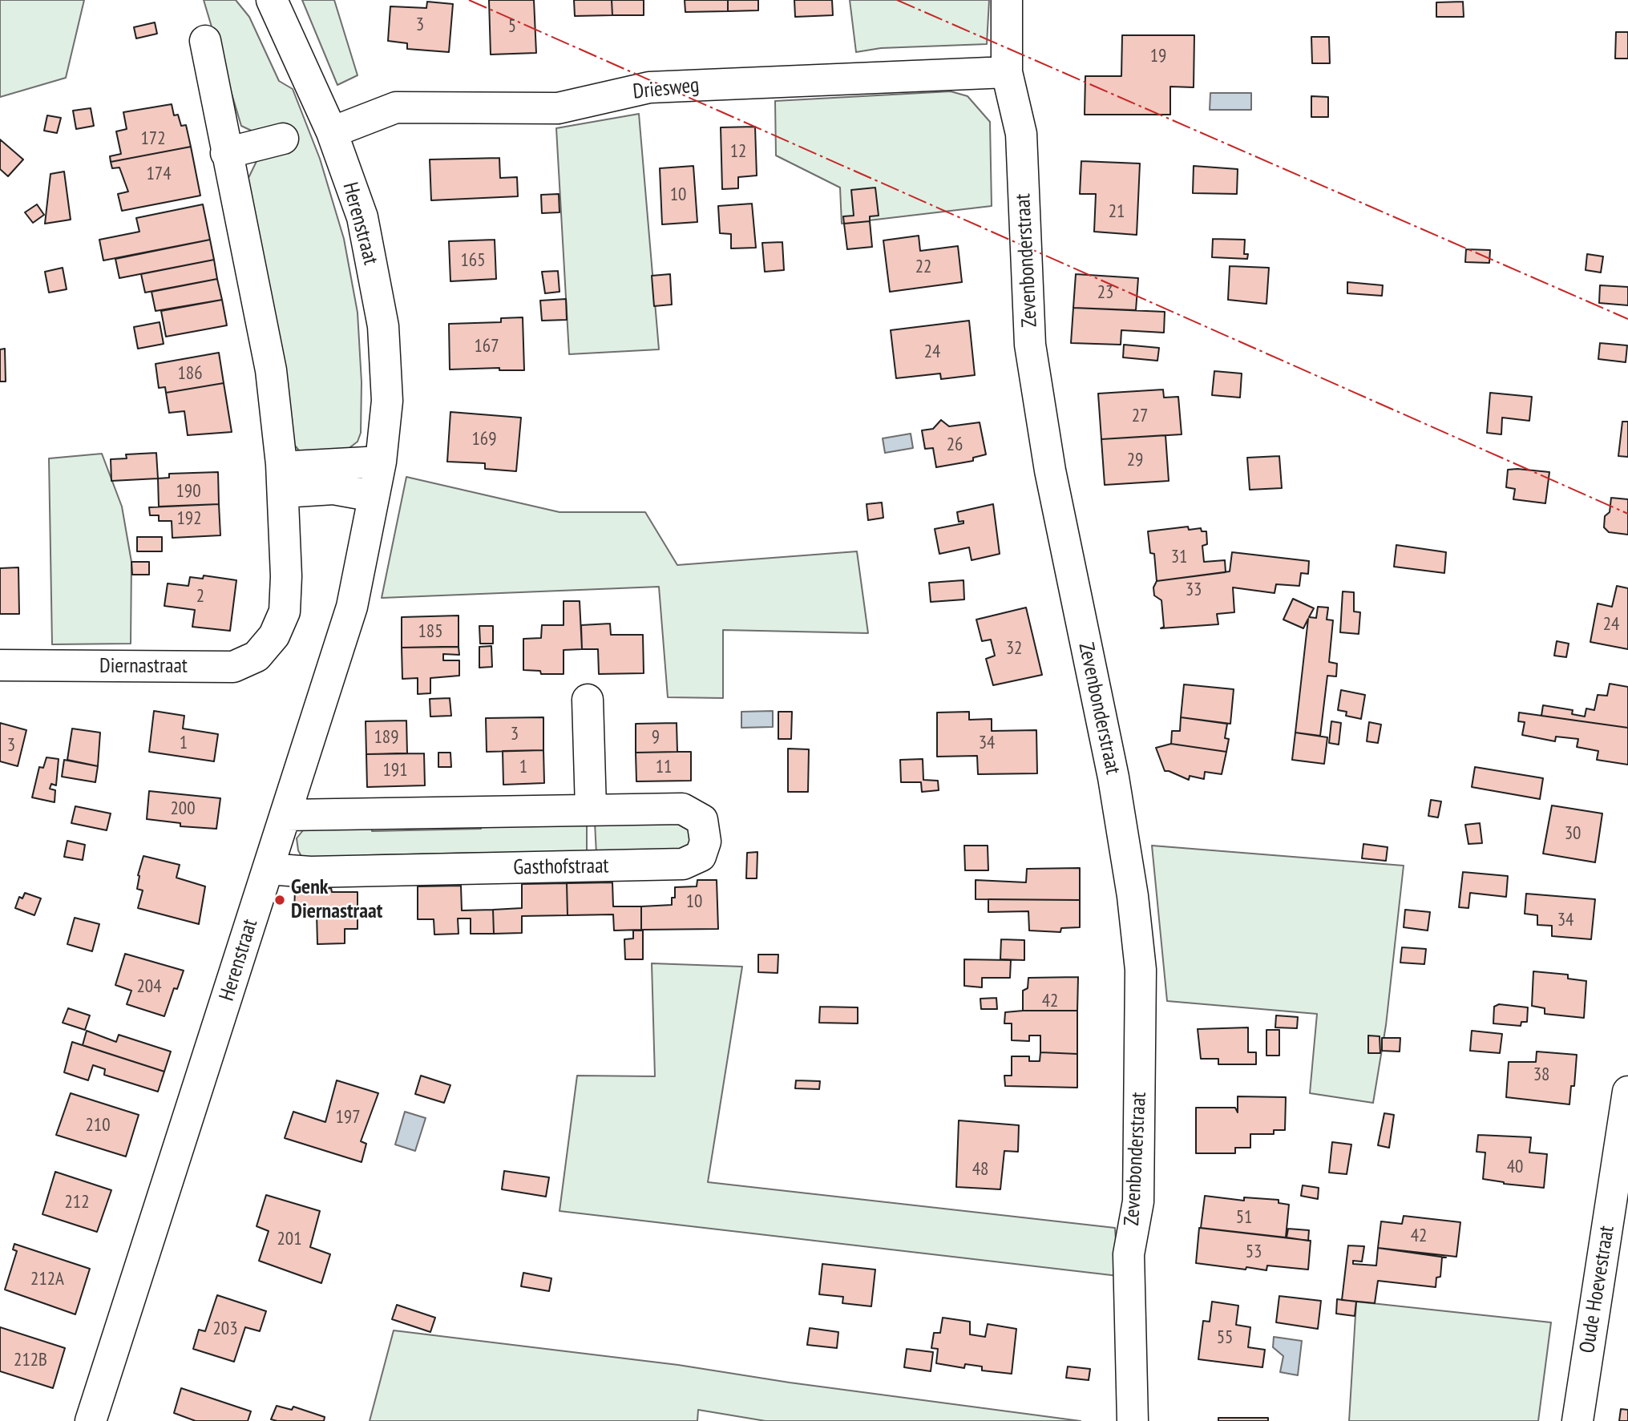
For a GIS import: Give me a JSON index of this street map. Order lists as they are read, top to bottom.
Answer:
{
  "streets": {
    "street": [
      "Driesweg",
      "Herenstraat",
      "Zevenbonderstraat",
      "Diernastraat",
      "Gasthofstraat",
      "Oude Hoevestraat"
    ]
  },
  "crossings": [
    ["Driesweg", "Herenstraat"],
    ["Driesweg", "Zevenbonderstraat"],
    ["Herenstraat", "Gasthofstraat"]
  ],
  "places": ["Genk Diernastraat"],
  "house_numbers": [
    "3",
    "5",
    "19",
    "172",
    "12",
    "174",
    "10",
    "21",
    "165",
    "22",
    "23",
    "167",
    "24",
    "186",
    "27",
    "169",
    "26",
    "29",
    "190",
    "192",
    "31",
    "33",
    "2",
    "24",
    "185",
    "32",
    "3",
    "189",
    "9",
    "1",
    "34",
    "3",
    "1",
    "11",
    "191",
    "200",
    "30",
    "10",
    "34",
    "204",
    "42",
    "38",
    "197",
    "210",
    "40",
    "48",
    "212",
    "51",
    "42",
    "201",
    "53",
    "212A",
    "203",
    "55",
    "212B"
  ]
}
